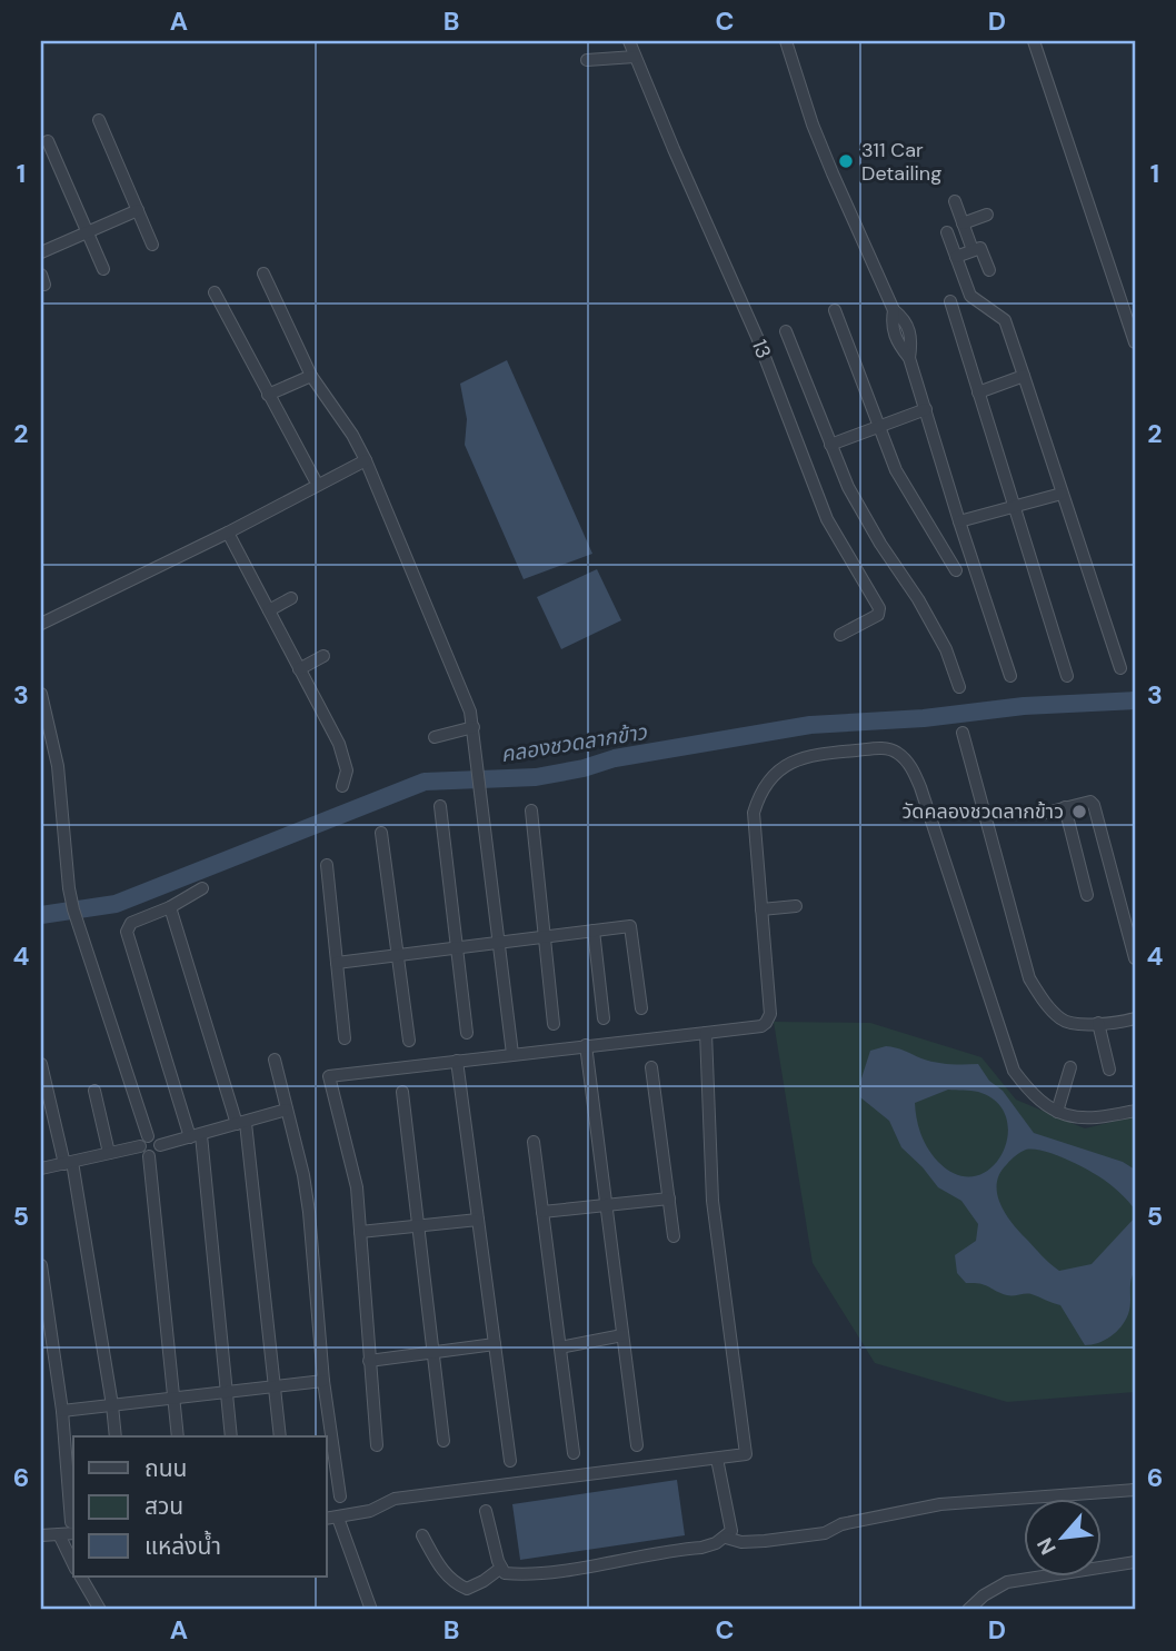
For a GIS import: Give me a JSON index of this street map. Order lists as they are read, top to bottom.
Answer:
{
  "streets": {
    "street": ["13"]
  },
  "water": ["คลองชวดลากข้าว"],
  "places": ["311 Car Detailing", "วัดคลองชวดลากข้าว"],
  "legend": ["ถนน", "สวน", "แหล่งน้ำ"],
  "north": "bottom left",
  "grid": {
    "columns": [
      "A",
      "B",
      "C",
      "D"
    ],
    "rows": [
      "1",
      "2",
      "3",
      "4",
      "5",
      "6"
    ]
  }
}
